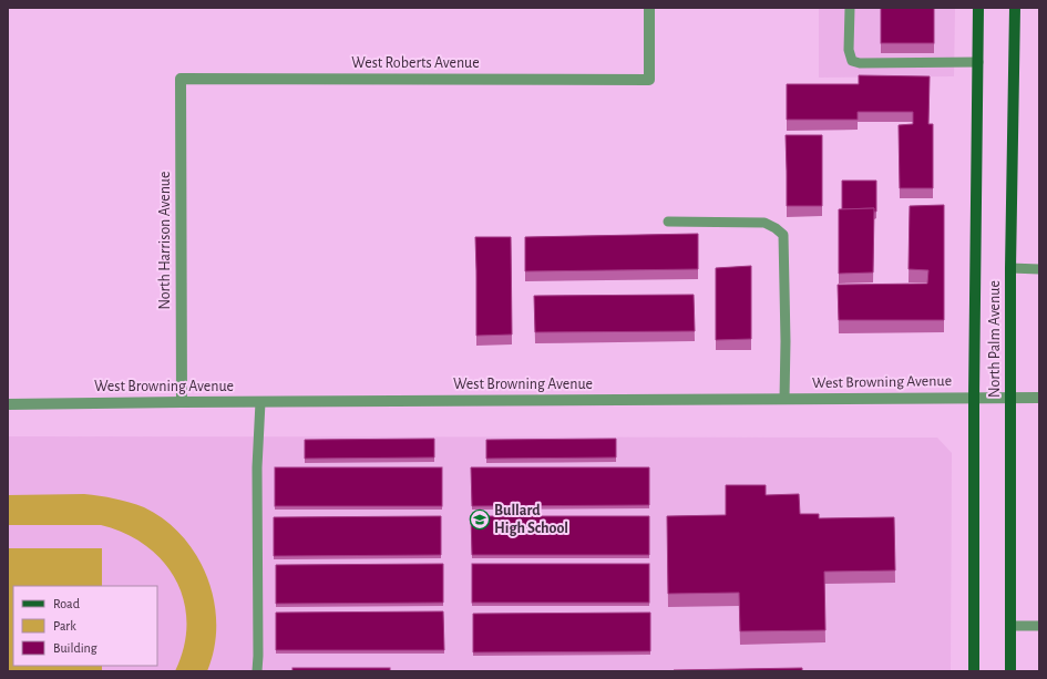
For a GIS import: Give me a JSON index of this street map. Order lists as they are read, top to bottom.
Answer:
{
  "streets": {
    "main road": ["North Palm Avenue"],
    "street": ["West Roberts Avenue", "North Harrison Avenue", "West Browning Avenue"]
  },
  "crossings": [
    ["West Roberts Avenue", "North Harrison Avenue"],
    ["North Harrison Avenue", "West Browning Avenue"],
    ["North Palm Avenue", "West Browning Avenue"]
  ],
  "places": {
    "school or university": ["Bullard High School"]
  },
  "legend": ["Road", "Park", "Building"]
}
